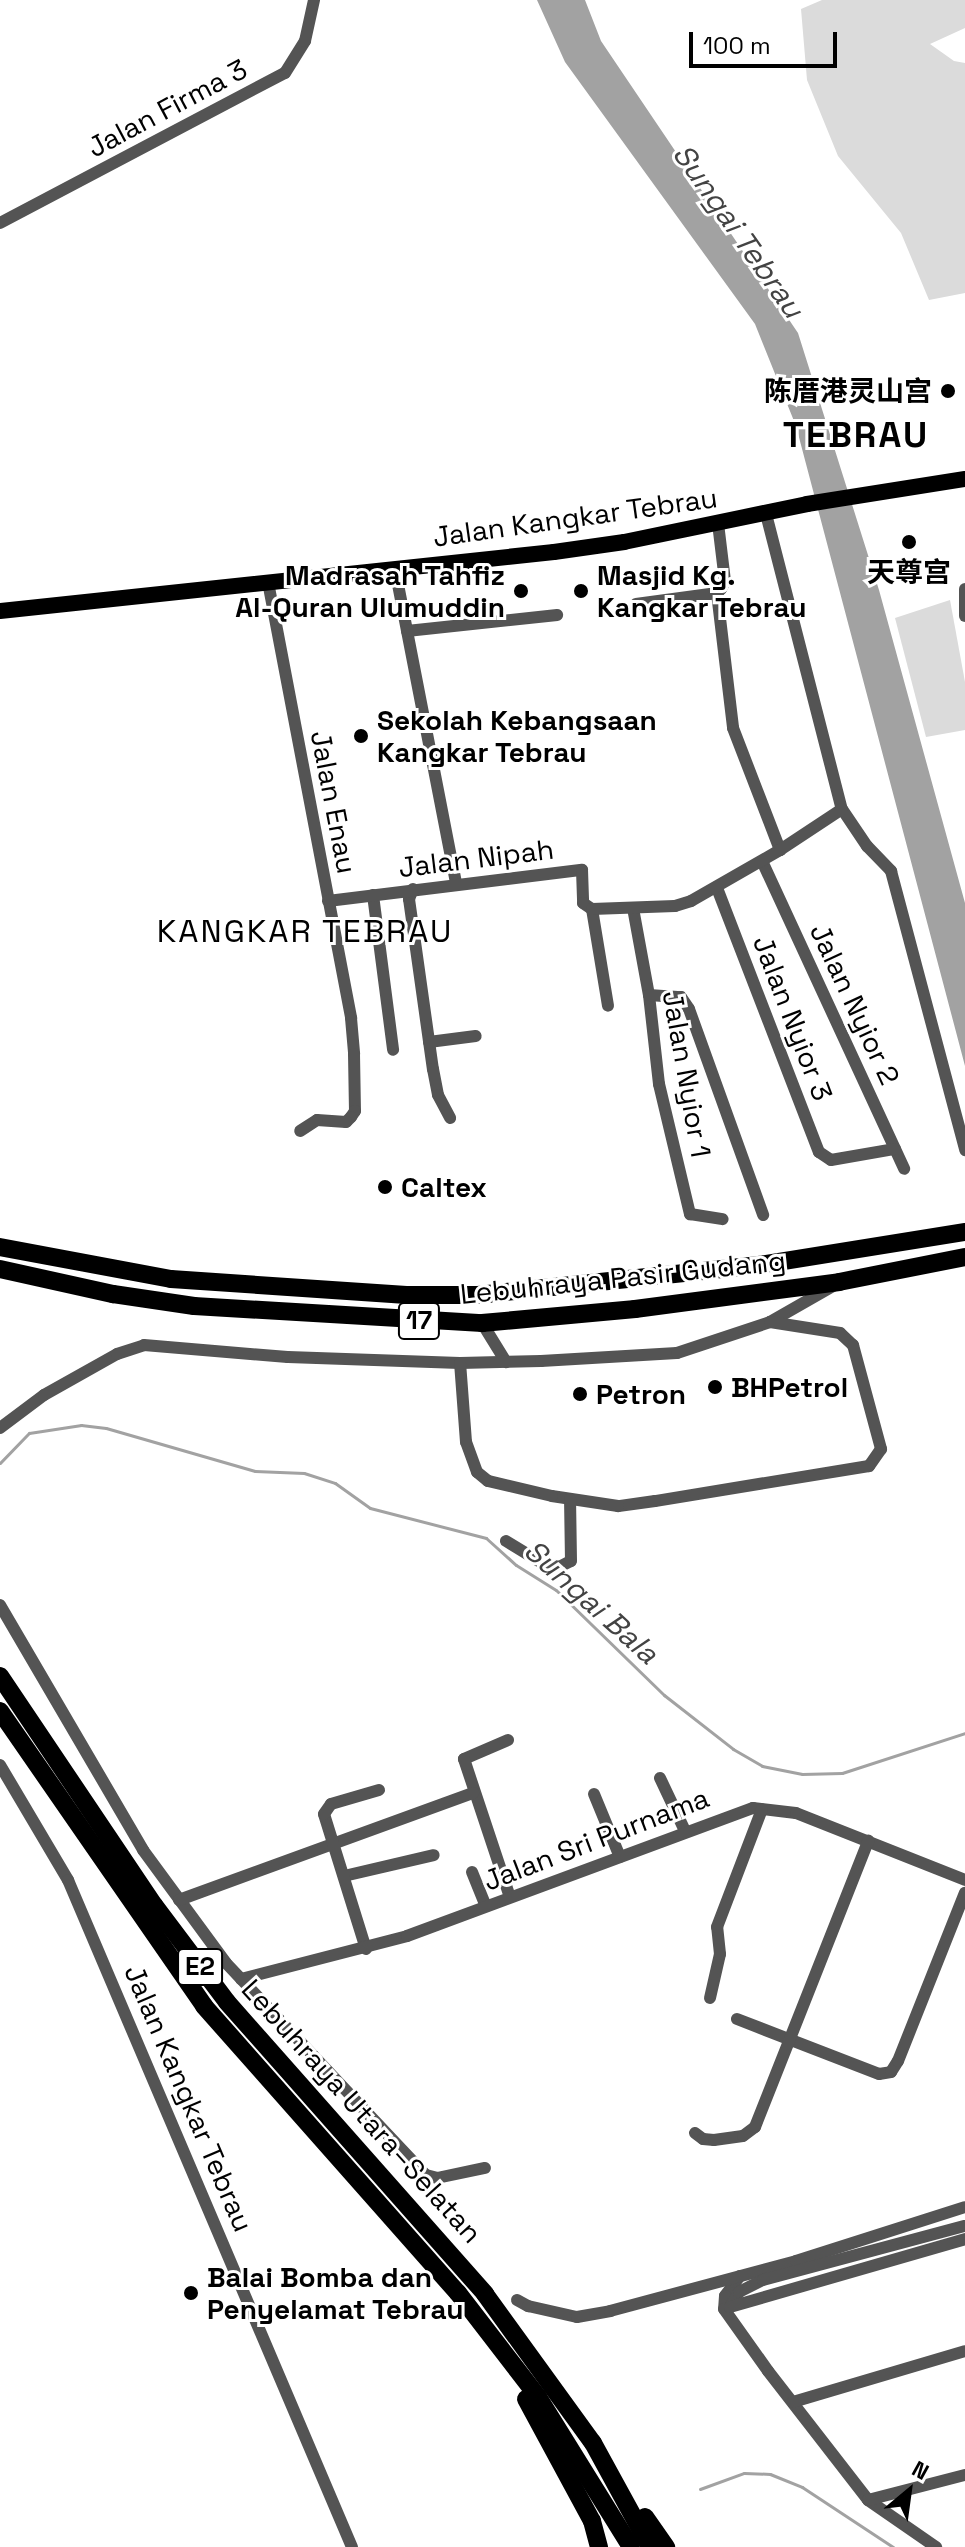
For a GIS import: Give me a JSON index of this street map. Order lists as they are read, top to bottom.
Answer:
{
  "streets": {
    "highway": [
      "Lebuhraya Pasir Gudang",
      "17",
      "E2",
      "Lebuhraya Utara–Selatan"
    ],
    "main road": ["Jalan Kangkar Tebrau"],
    "street": [
      "Jalan Firma 3",
      "Jalan Enau",
      "Jalan Nipah",
      "Jalan Nyior 2",
      "Jalan Nyior 3",
      "Jalan Nyior 1",
      "Jalan Sri Purnama"
    ]
  },
  "crossings": [
    ["Jalan Kangkar Tebrau", "Jalan Enau"],
    ["Jalan Enau", "Jalan Nipah"],
    ["Jalan Nyior 2", "Jalan Nyior 3"]
  ],
  "districts": ["TEBRAU", "KANGKAR TEBRAU"],
  "water": ["Sungai Tebrau", "Sungai Bala"],
  "places": [
    "陈厝港灵山宫",
    "天尊宫",
    "Madrasah Tahfiz Al-Quran Ulumuddin",
    "Masjid Kg. Kangkar Tebrau",
    "Sekolah Kebangsaan Kangkar Tebrau",
    "Caltex",
    "BHPetrol",
    "Petron",
    "Balai Bomba dan Penyelamat Tebrau"
  ],
  "scale_bar": "100 m",
  "north": "top right"
}
